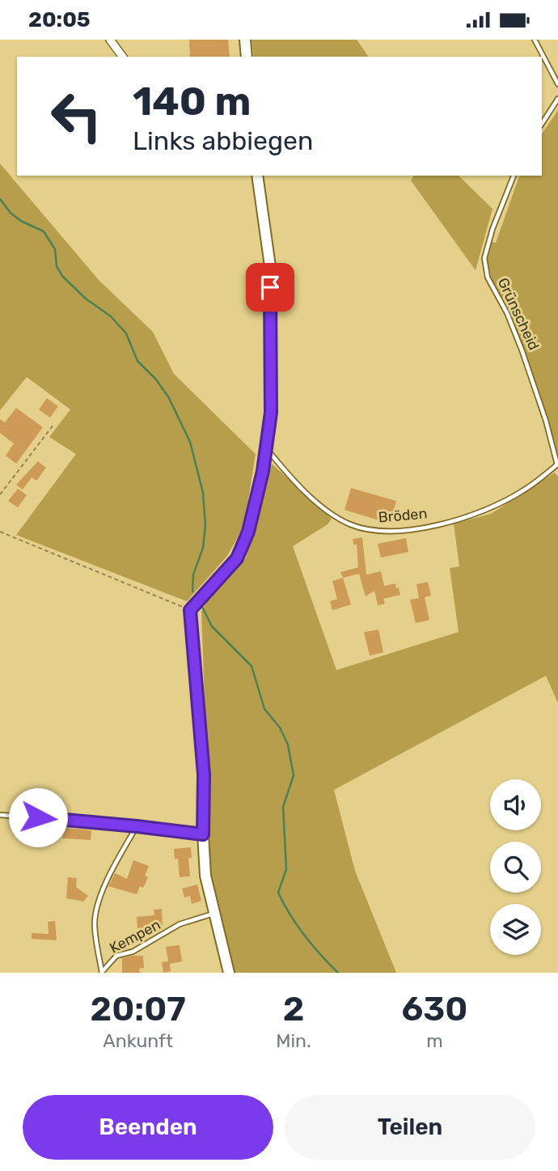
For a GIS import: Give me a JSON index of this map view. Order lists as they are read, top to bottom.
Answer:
{
  "streets": {
    "lane": ["Grünscheid", "Bröden", "Kempen"]
  },
  "crossings": [
    ["Grünscheid", "Bröden"]
  ],
  "page": {
    "status": "20:05",
    "turn": ["140 m", "Links abbiegen"],
    "eta": [
      "20:07",
      "Ankunft",
      "2",
      "Min.",
      "630",
      "m"
    ],
    "buttons": ["Beenden", "Teilen"]
  }
}
